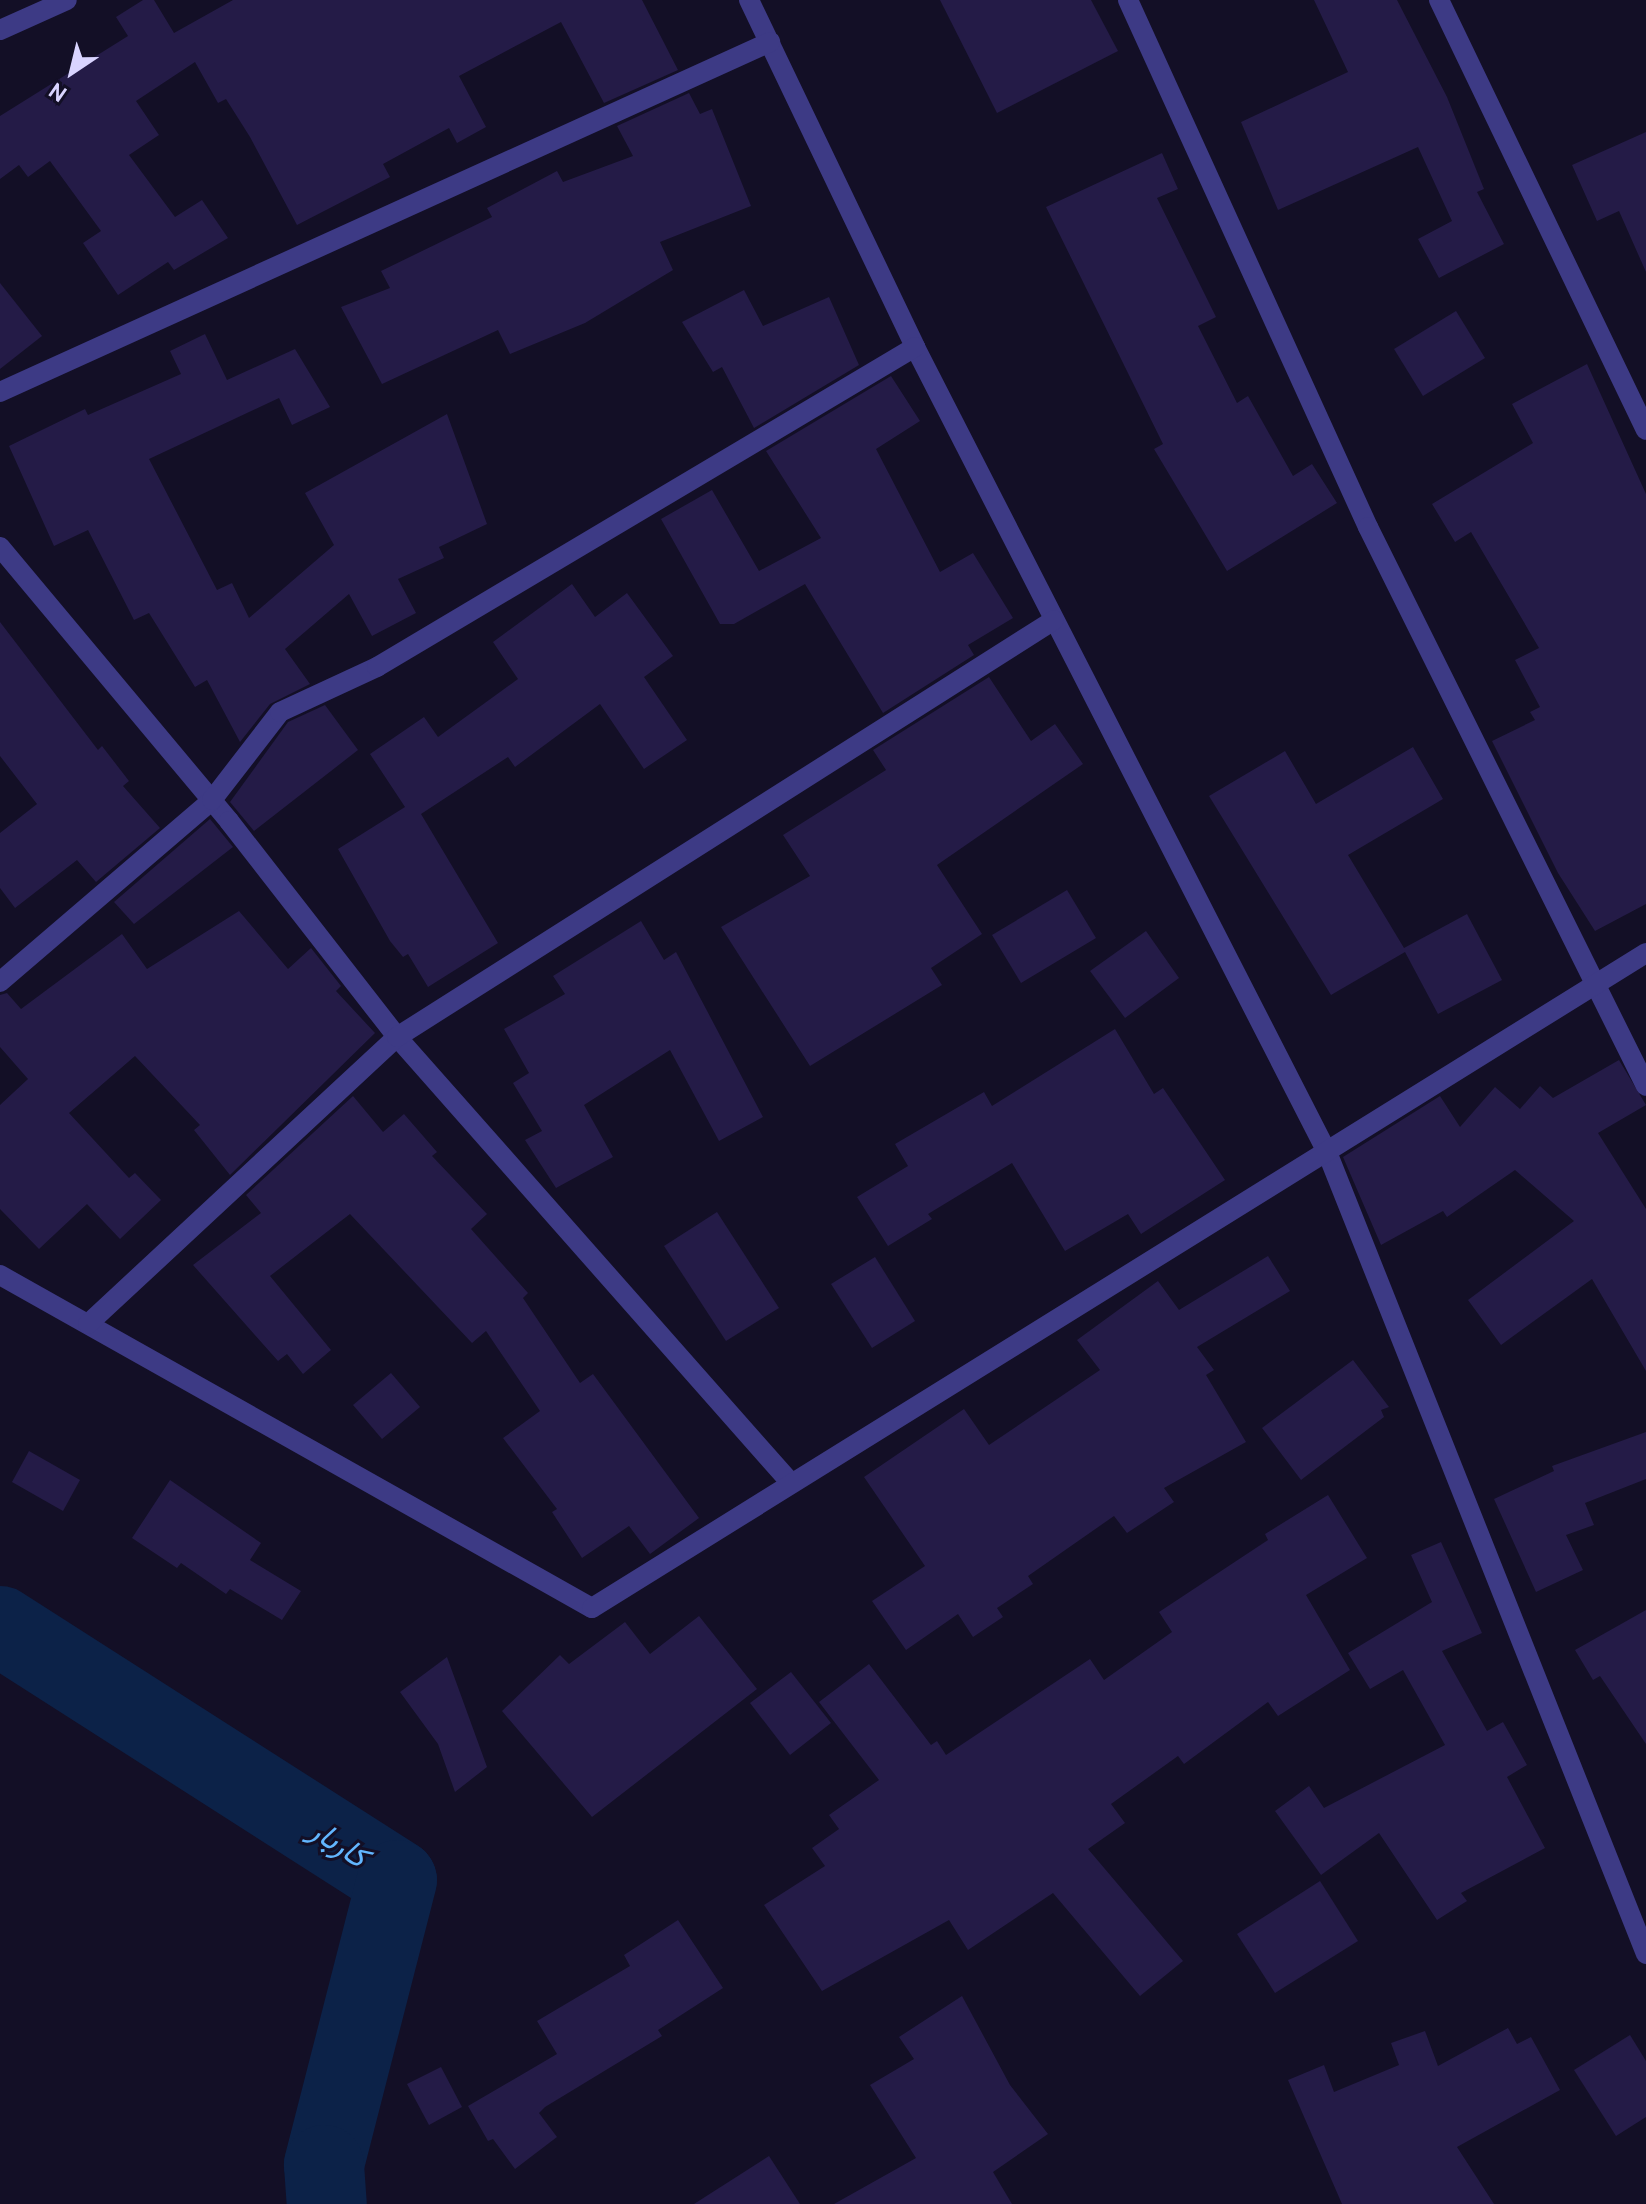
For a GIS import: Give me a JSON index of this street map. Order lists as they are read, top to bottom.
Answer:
{
  "water": ["کاربار"],
  "north": "bottom left"
}
